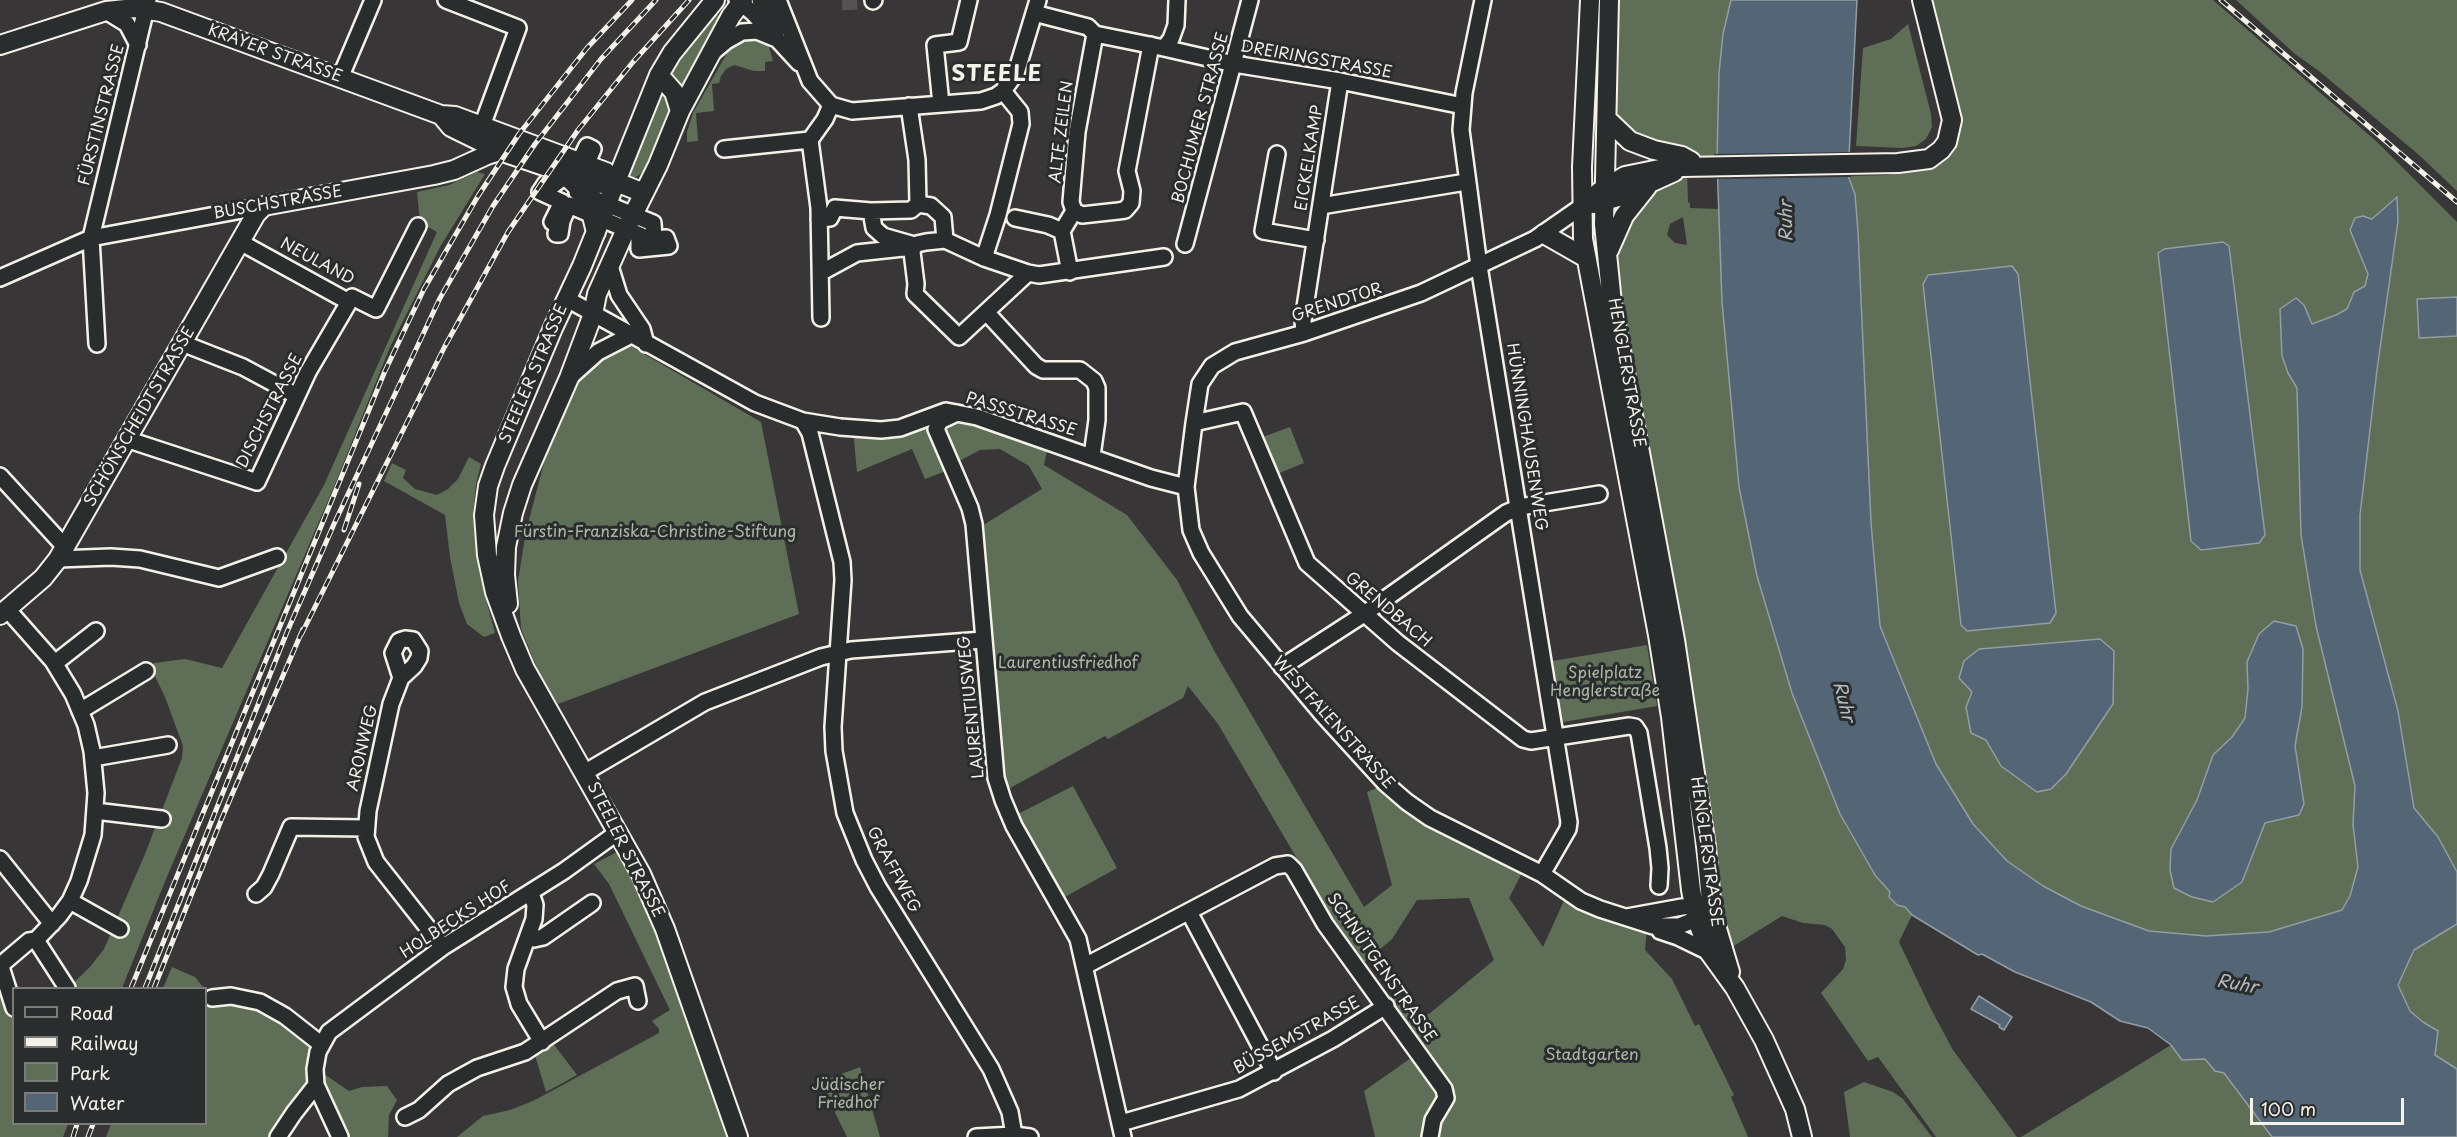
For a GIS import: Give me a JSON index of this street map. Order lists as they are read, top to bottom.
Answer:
{
  "streets": {
    "main road": [
      "KRAYER STRASSE",
      "BUSCHSTRASSE",
      "HENGLERSTRASSE",
      "STEELER STRASSE",
      "SCHÖNSCHEIDTSTRASSE"
    ],
    "street": [
      "DREIRINGSTRASSE",
      "FÜRSTINSTRASSE",
      "BOCHUMER STRASSE",
      "ALTE ZEILEN",
      "EICKELKAMP",
      "NEULAND",
      "GRENDTOR",
      "DISCHSTRASSE",
      "PASSSTRASSE",
      "HÜNNINGHAUSENWEG",
      "GRENDBACH",
      "LAURENTIUSWEG",
      "WESTFALENSTRASSE",
      "ARONWEG",
      "GRAFFWEG",
      "HOLBECKS HOF",
      "SCHNÜTGENSTRASSE",
      "BÜSSEMSTRASSE"
    ]
  },
  "crossings": [
    ["KRAYER STRASSE", "FÜRSTINSTRASSE"],
    ["KRAYER STRASSE", "BUSCHSTRASSE"],
    ["KRAYER STRASSE", "STEELER STRASSE"],
    ["DREIRINGSTRASSE", "BOCHUMER STRASSE"],
    ["DREIRINGSTRASSE", "ALTE ZEILEN"],
    ["DREIRINGSTRASSE", "EICKELKAMP"],
    ["DREIRINGSTRASSE", "HÜNNINGHAUSENWEG"],
    ["FÜRSTINSTRASSE", "BUSCHSTRASSE"],
    ["EICKELKAMP", "GRENDTOR"],
    ["BUSCHSTRASSE", "SCHÖNSCHEIDTSTRASSE"],
    ["NEULAND", "DISCHSTRASSE"],
    ["NEULAND", "SCHÖNSCHEIDTSTRASSE"],
    ["GRENDTOR", "HENGLERSTRASSE"],
    ["GRENDTOR", "PASSSTRASSE"],
    ["GRENDTOR", "HÜNNINGHAUSENWEG"],
    ["GRENDTOR", "GRENDBACH"],
    ["GRENDTOR", "WESTFALENSTRASSE"],
    ["HENGLERSTRASSE", "WESTFALENSTRASSE"],
    ["STEELER STRASSE", "PASSSTRASSE"],
    ["STEELER STRASSE", "HOLBECKS HOF"],
    ["DISCHSTRASSE", "SCHÖNSCHEIDTSTRASSE"],
    ["PASSSTRASSE", "LAURENTIUSWEG"],
    ["PASSSTRASSE", "WESTFALENSTRASSE"],
    ["PASSSTRASSE", "GRAFFWEG"],
    ["HÜNNINGHAUSENWEG", "GRENDBACH"],
    ["HÜNNINGHAUSENWEG", "WESTFALENSTRASSE"],
    ["LAURENTIUSWEG", "SCHNÜTGENSTRASSE"],
    ["LAURENTIUSWEG", "BÜSSEMSTRASSE"],
    ["ARONWEG", "HOLBECKS HOF"],
    ["SCHNÜTGENSTRASSE", "BÜSSEMSTRASSE"]
  ],
  "districts": ["STEELE"],
  "water": ["Ruhr"],
  "parks": [
    "Fürstin-Franziska-Christine-Stiftung",
    "Laurentiusfriedhof",
    "Spielplatz Henglerstraße",
    "Stadtgarten",
    "Jüdischer Friedhof"
  ],
  "legend": [
    "Road",
    "Railway",
    "Park",
    "Water"
  ],
  "scale_bar": "100 m"
}
